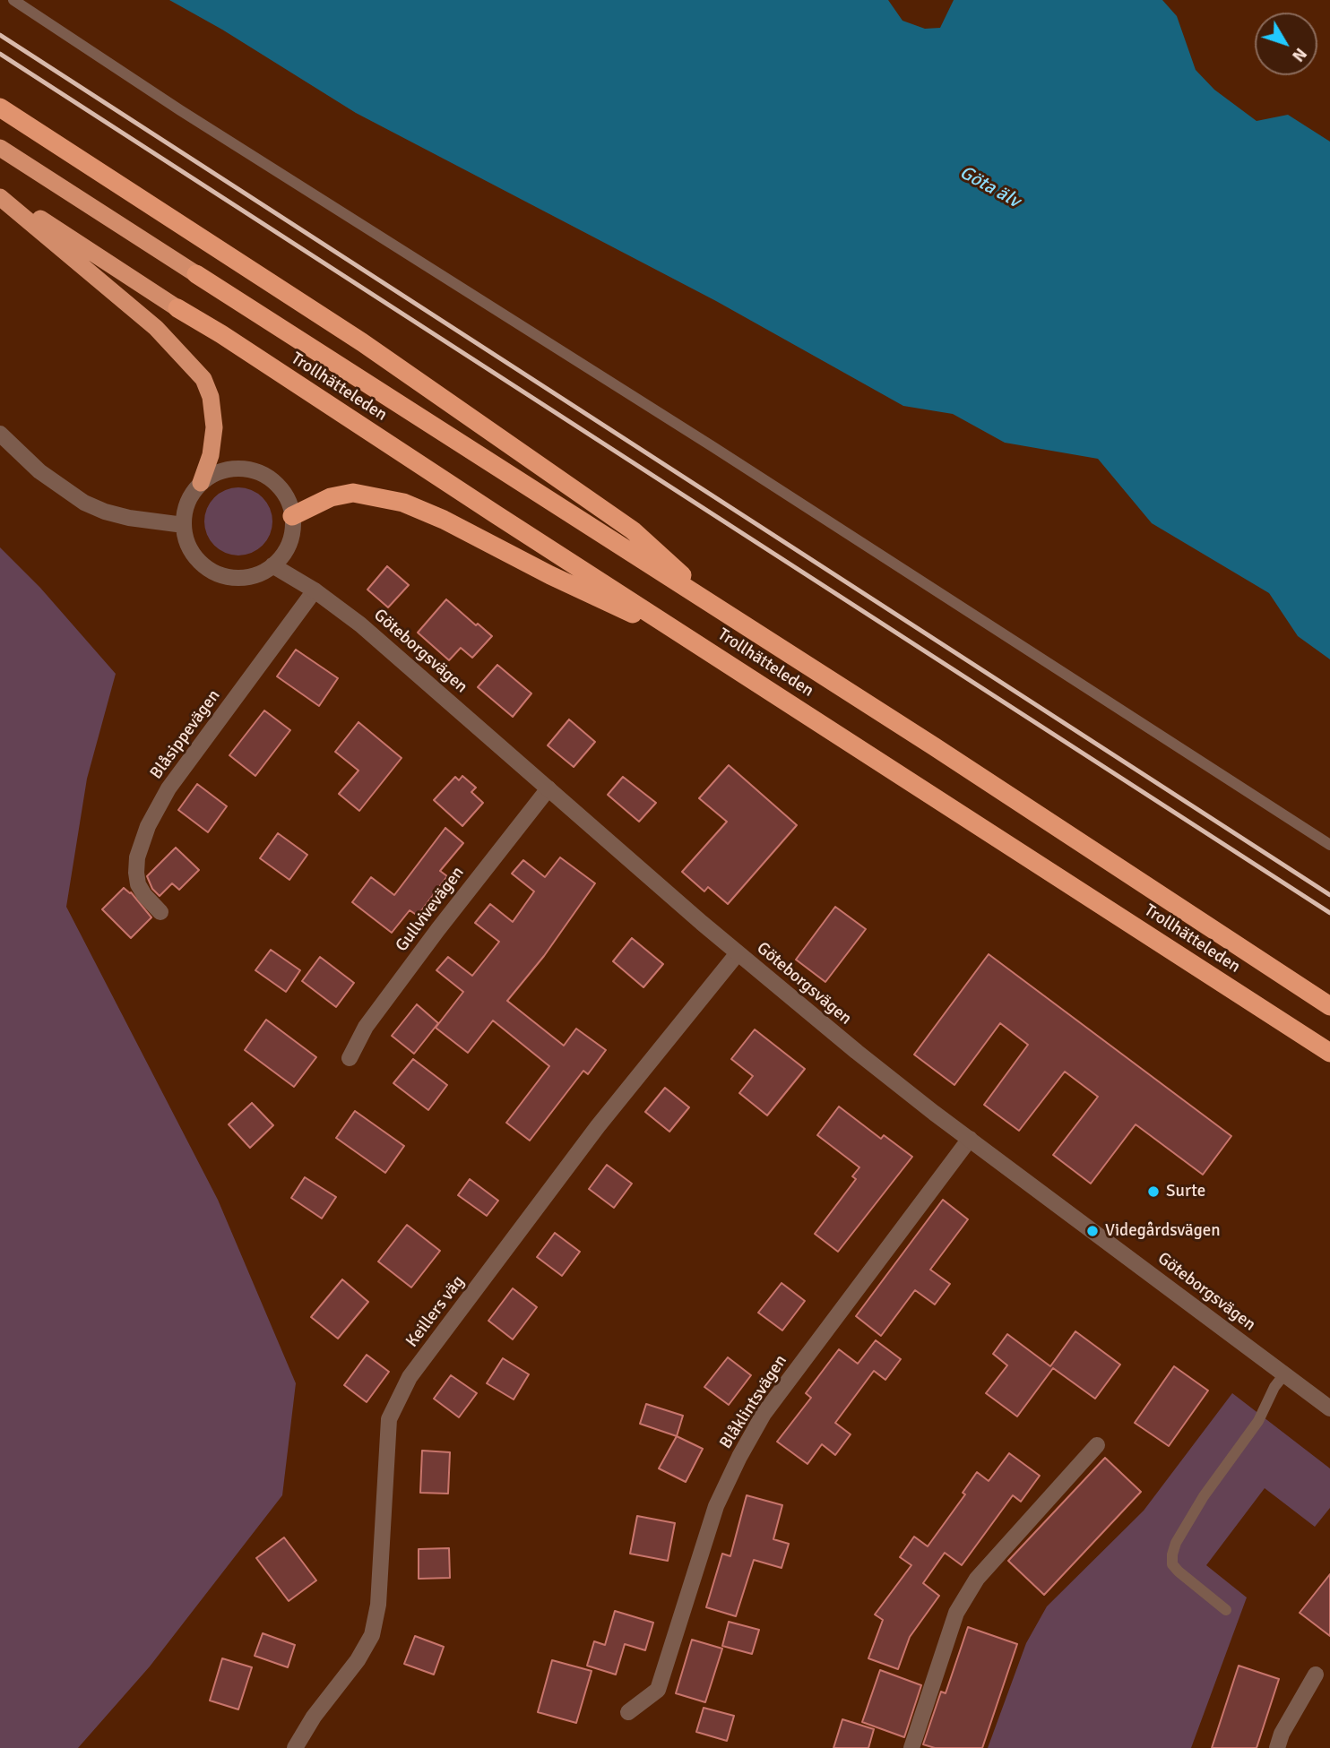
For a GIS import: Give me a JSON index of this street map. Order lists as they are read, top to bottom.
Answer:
{
  "streets": {
    "highway": ["Trollhätteleden"],
    "street": [
      "Göteborgsvägen",
      "Blåsippevägen",
      "Gullvivevägen",
      "Keillers väg",
      "Blåklintsvägen"
    ]
  },
  "crossings": [
    ["Göteborgsvägen", "Blåsippevägen"],
    ["Göteborgsvägen", "Gullvivevägen"],
    ["Göteborgsvägen", "Keillers väg"],
    ["Göteborgsvägen", "Blåklintsvägen"]
  ],
  "water": ["Göta älv"],
  "places": ["Surte", "Videgårdsvägen"],
  "north": "bottom right"
}
